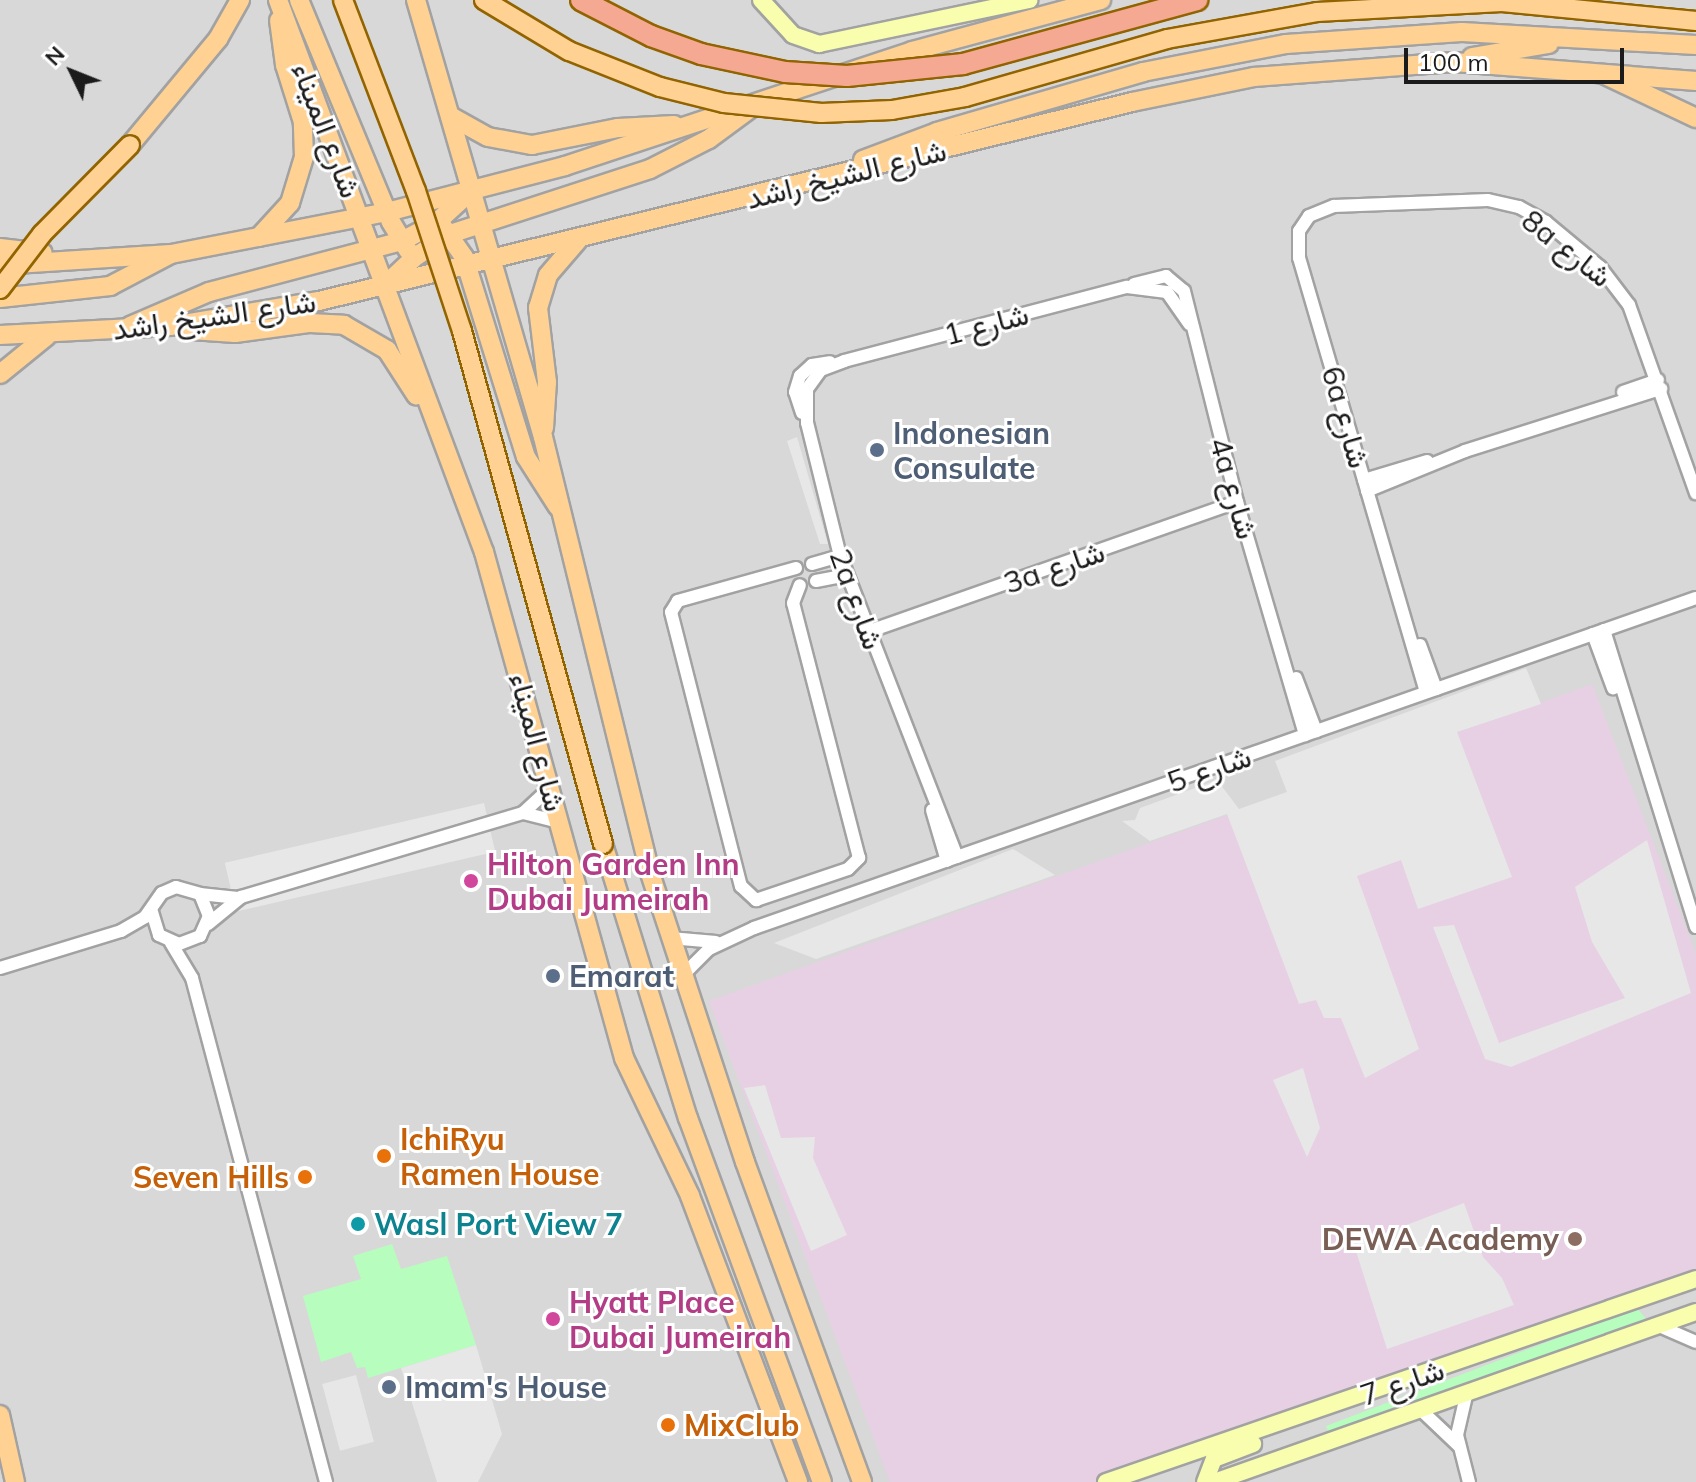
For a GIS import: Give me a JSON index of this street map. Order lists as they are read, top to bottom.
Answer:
{
  "streets": {
    "main road": ["شارع الميناء", "شارع الشيخ راشد", "شارع 7"],
    "street": [
      "8a شارع",
      "شارع 1",
      "6a شارع",
      "4a شارع",
      "3a شارع",
      "2a شارع",
      "شارع 5"
    ]
  },
  "crossings": [
    ["شارع الميناء", "شارع الشيخ راشد"],
    ["8a شارع", "6a شارع"],
    ["شارع 1", "4a شارع"],
    ["شارع 1", "2a شارع"],
    ["6a شارع", "شارع 5"],
    ["4a شارع", "3a شارع"],
    ["4a شارع", "شارع 5"],
    ["3a شارع", "2a شارع"],
    ["2a شارع", "شارع 5"]
  ],
  "places": [
    "Indonesian Consulate",
    "Hilton Garden Inn Dubai Jumeirah",
    "Emarat",
    "IchiRyu Ramen House",
    "Seven Hills",
    "Wasl Port View 7",
    "DEWA Academy",
    "Hyatt Place Dubai Jumeirah",
    "Imam's House",
    "MixClub"
  ],
  "scale_bar": "100 m",
  "north": "top left"
}
